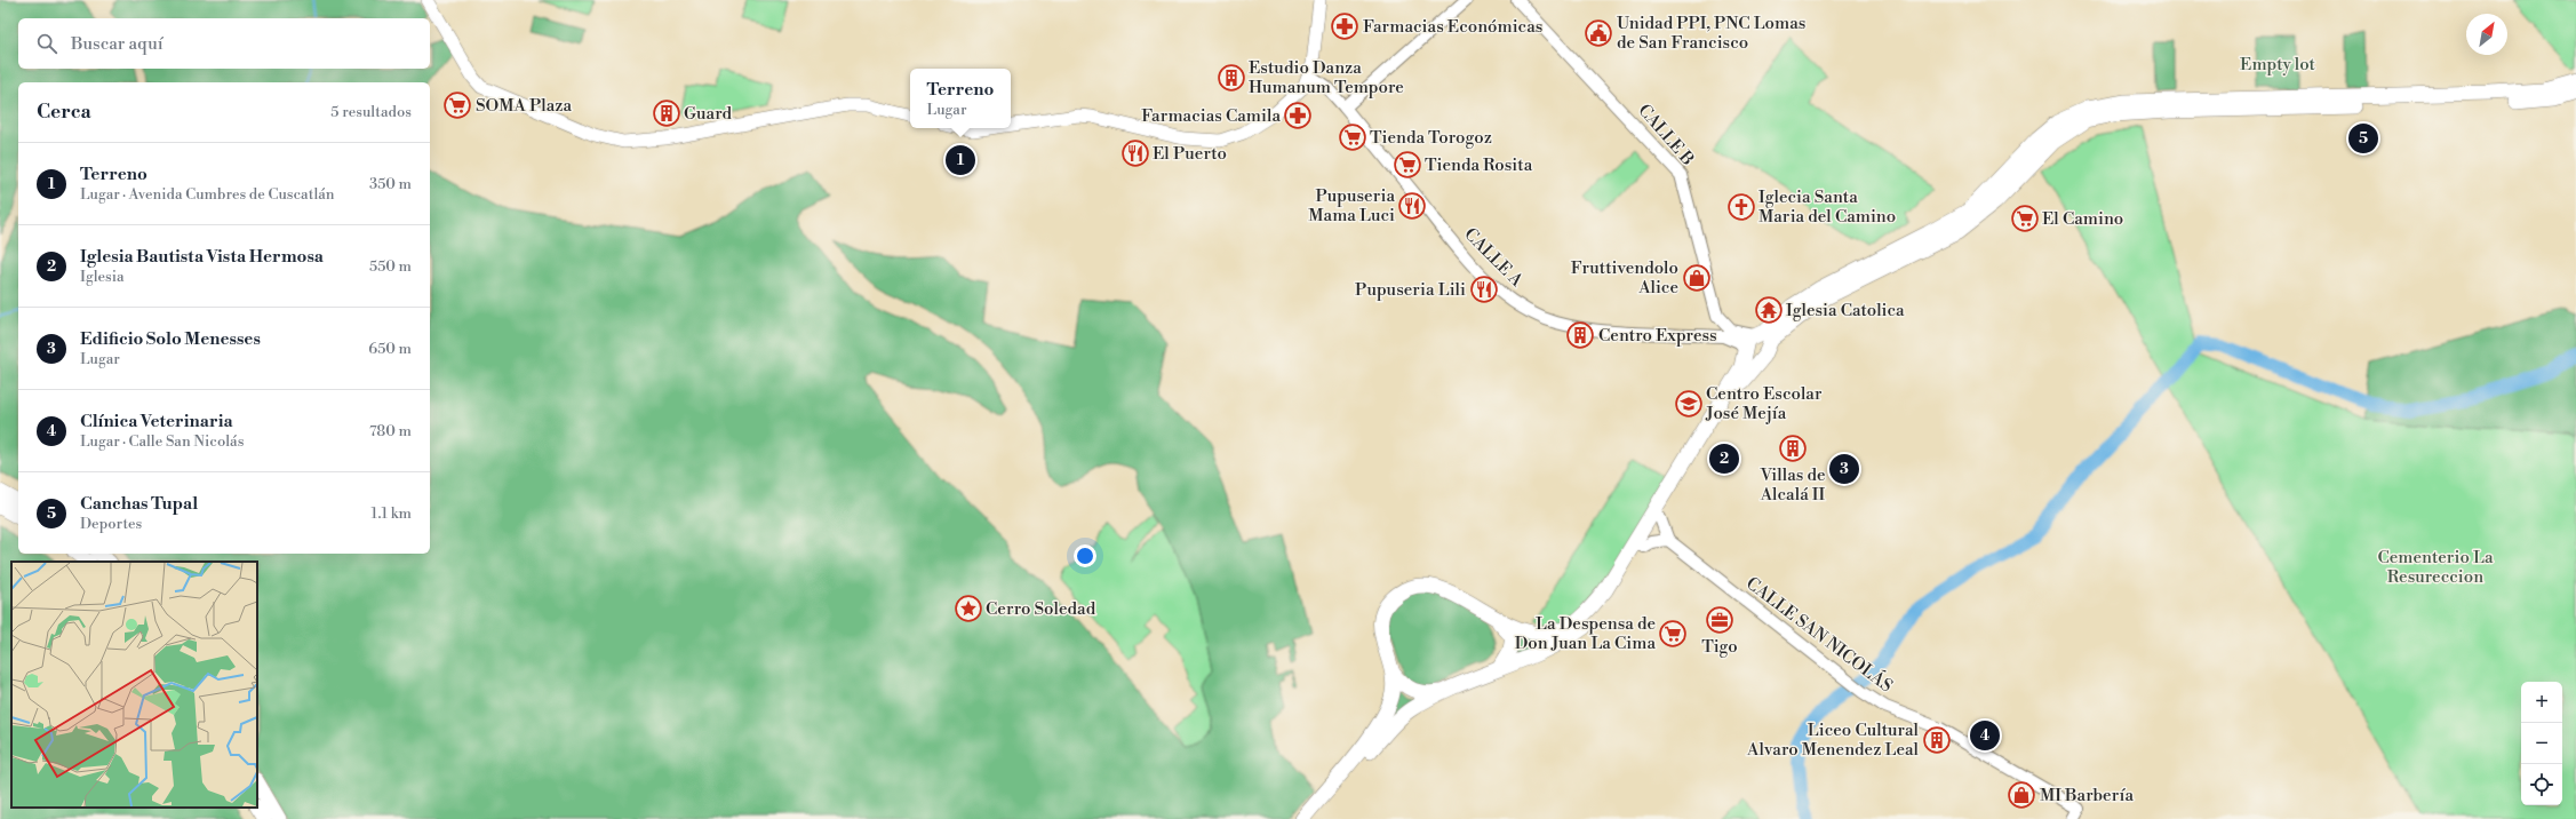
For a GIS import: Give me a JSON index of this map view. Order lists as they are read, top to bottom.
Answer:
{
  "streets": {
    "street": ["CALLE B", "CALLE A", "CALLE SAN NICOLÁS"]
  },
  "parks": ["Empty lot", "Cementerio La Resureccion"],
  "places": {
    "pharmacy": ["Farmacias Económicas", "Farmacias Camila"],
    "public building": ["Unidad PPI, PNC Lomas de San Francisco"],
    "building": [
      "Estudio Danza Humanum Tempore",
      "Guard",
      "Centro Express",
      "Villas de Alcalá II",
      "Liceo Cultural Alvaro Menendez Leal"
    ],
    "supermarket": [
      "SOMA Plaza",
      "Tienda Torogoz",
      "Tienda Rosita",
      "El Camino",
      "La Despensa de Don Juan La Cima"
    ],
    "restaurant": ["El Puerto", "Pupuseria Mama Luci", "Pupuseria Lili"],
    "church": ["Iglecia Santa Maria del Camino"],
    "shop": ["Fruttivendolo Alice", "MI Barbería"],
    "temple": ["Iglesia Catolica"],
    "school or university": ["Centro Escolar José Mejía"],
    "place": ["Cerro Soledad"],
    "office": ["Tigo"]
  },
  "north": "top right",
  "page": {
    "search": "Buscar aquí",
    "popup": ["Terreno", "Lugar"],
    "heading": ["Cerca", "5 resultados"],
    "pins": [
      "5",
      "1",
      "2",
      "3",
      "4"
    ],
    "list": [
      {
        "mark": "1",
        "name": "Terreno",
        "note": "Lugar · Avenida Cumbres de Cuscatlán",
        "value": "350 m"
      },
      {
        "mark": "2",
        "name": "Iglesia Bautista Vista Hermosa",
        "note": "Iglesia",
        "value": "550 m"
      },
      {
        "mark": "3",
        "name": "Edificio Solo Menesses",
        "note": "Lugar",
        "value": "650 m"
      },
      {
        "mark": "4",
        "name": "Clínica Veterinaria",
        "note": "Lugar · Calle San Nicolás",
        "value": "780 m"
      },
      {
        "mark": "5",
        "name": "Canchas Tupal",
        "note": "Deportes",
        "value": "1.1 km"
      }
    ],
    "map_buttons": ["+", "−"]
  }
}
